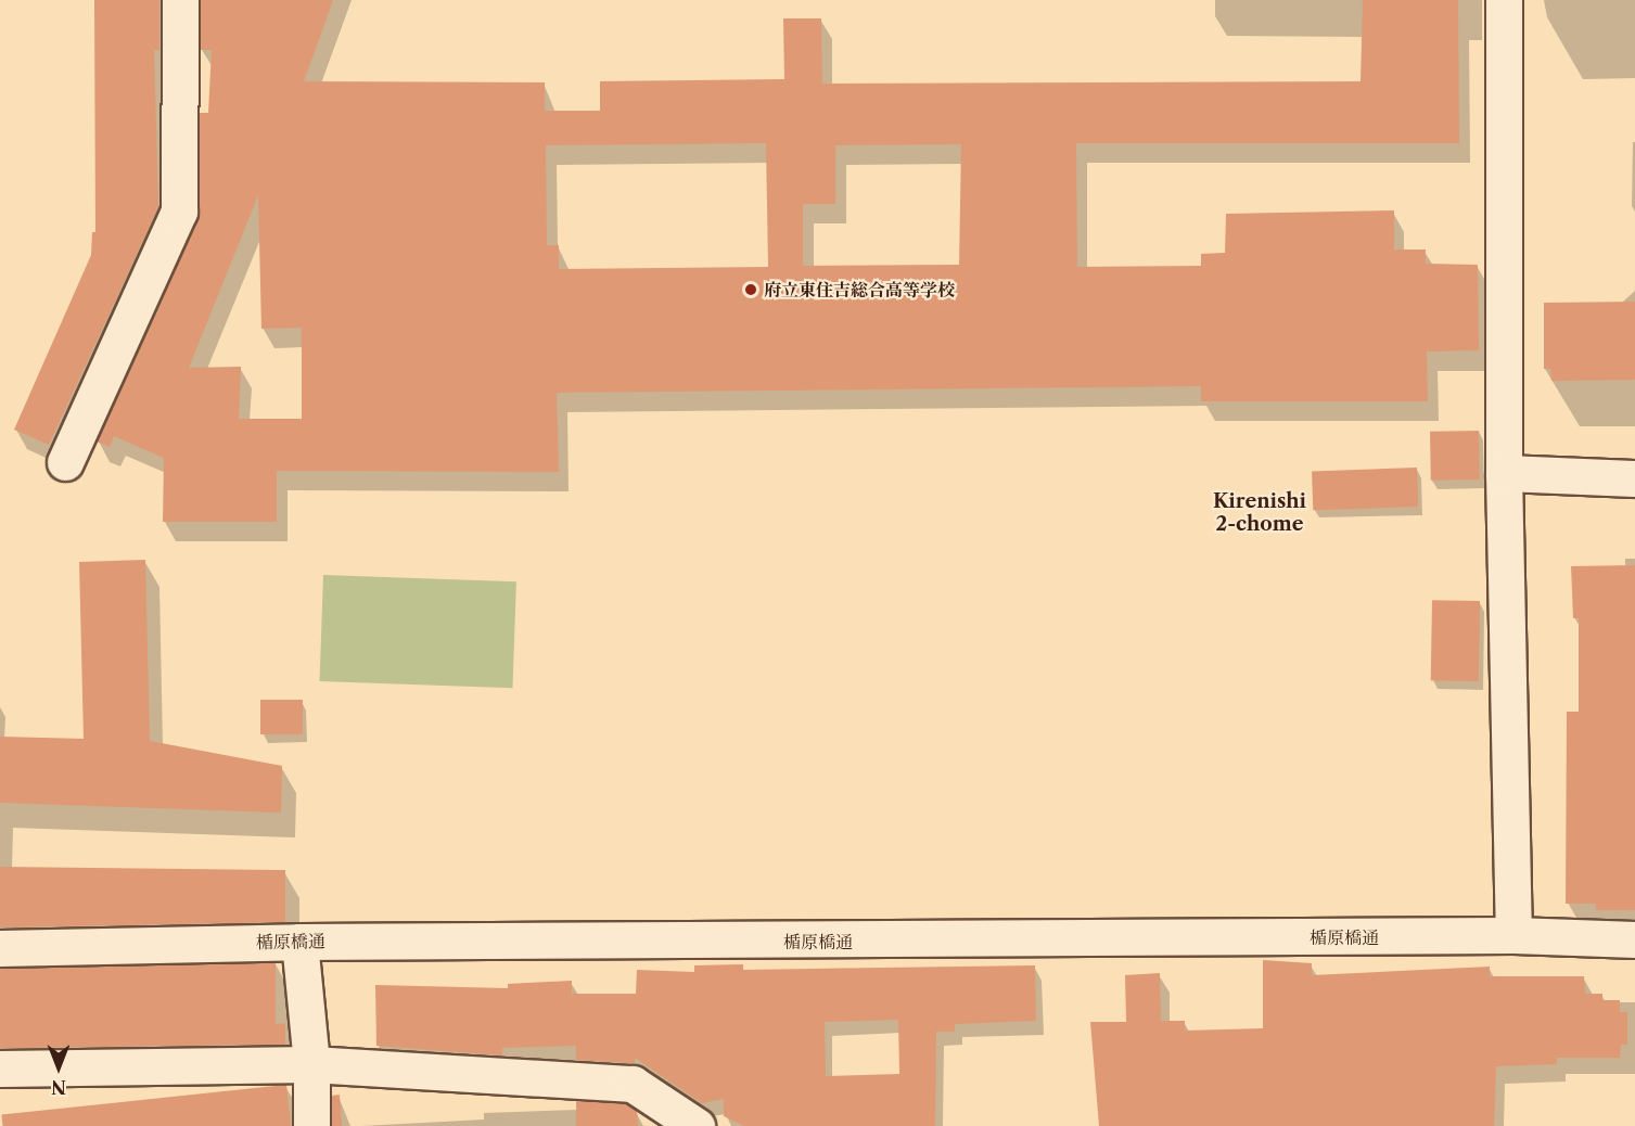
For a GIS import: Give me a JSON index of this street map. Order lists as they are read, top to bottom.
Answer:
{
  "streets": {
    "street": ["楯原橋通"]
  },
  "districts": ["Kirenishi 2-chome"],
  "places": ["府立東住吉総合高等学校"],
  "north": "bottom"
}
